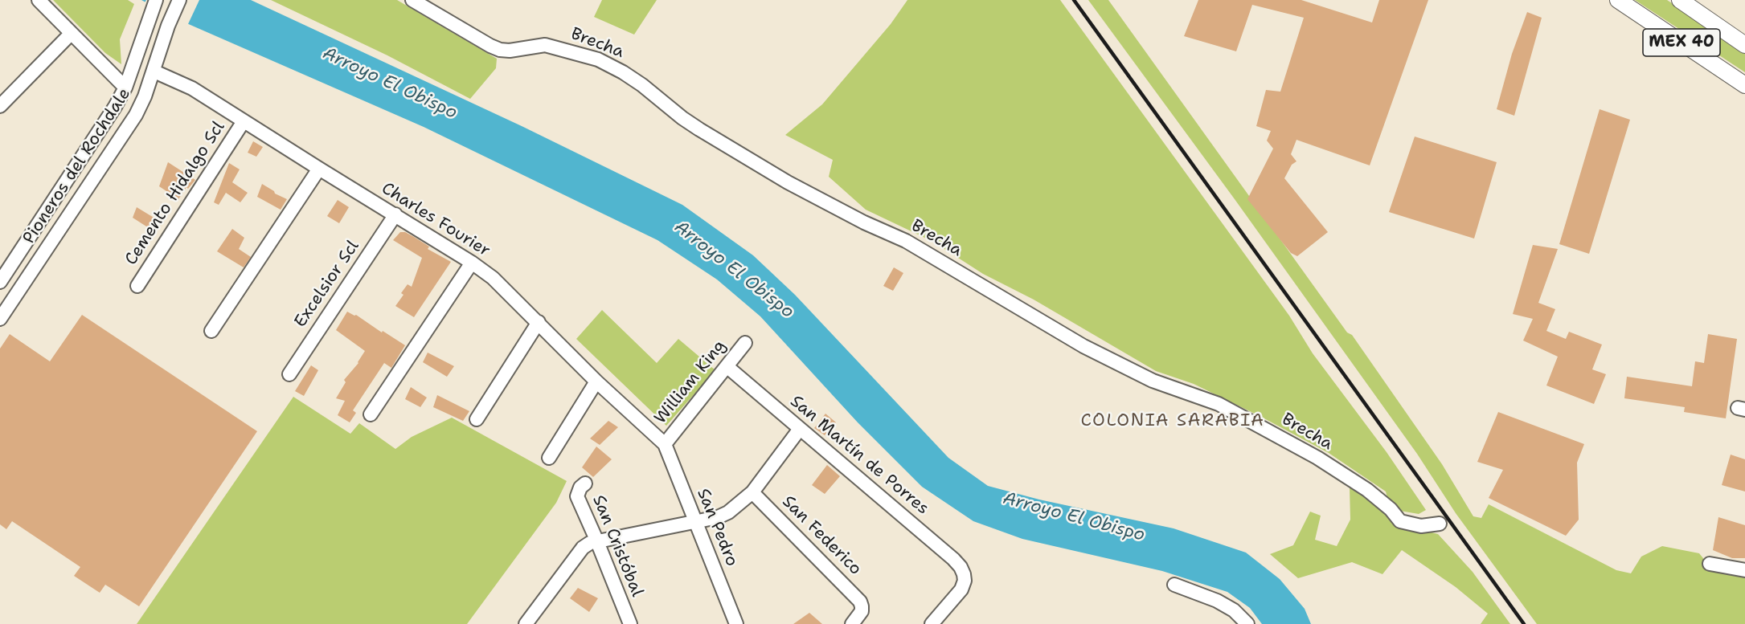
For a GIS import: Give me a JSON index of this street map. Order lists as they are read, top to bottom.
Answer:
{
  "streets": {
    "main road": ["MEX 40"],
    "street": [
      "Brecha",
      "Pioneros del Rochdale",
      "Cemento Hidalgo Scl",
      "Charles Fourier",
      "Excelsior Scl",
      "William King",
      "San Martín de Porres",
      "San Pedro",
      "San Federico",
      "San Cristóbal"
    ]
  },
  "crossings": [
    ["Pioneros del Rochdale", "Charles Fourier"],
    ["Cemento Hidalgo Scl", "Charles Fourier"],
    ["Charles Fourier", "Excelsior Scl"],
    ["Charles Fourier", "William King"],
    ["Charles Fourier", "San Pedro"],
    ["William King", "San Martín de Porres"],
    ["William King", "San Pedro"]
  ],
  "districts": ["COLONIA SARABIA"],
  "water": ["Arroyo El Obispo"]
}
